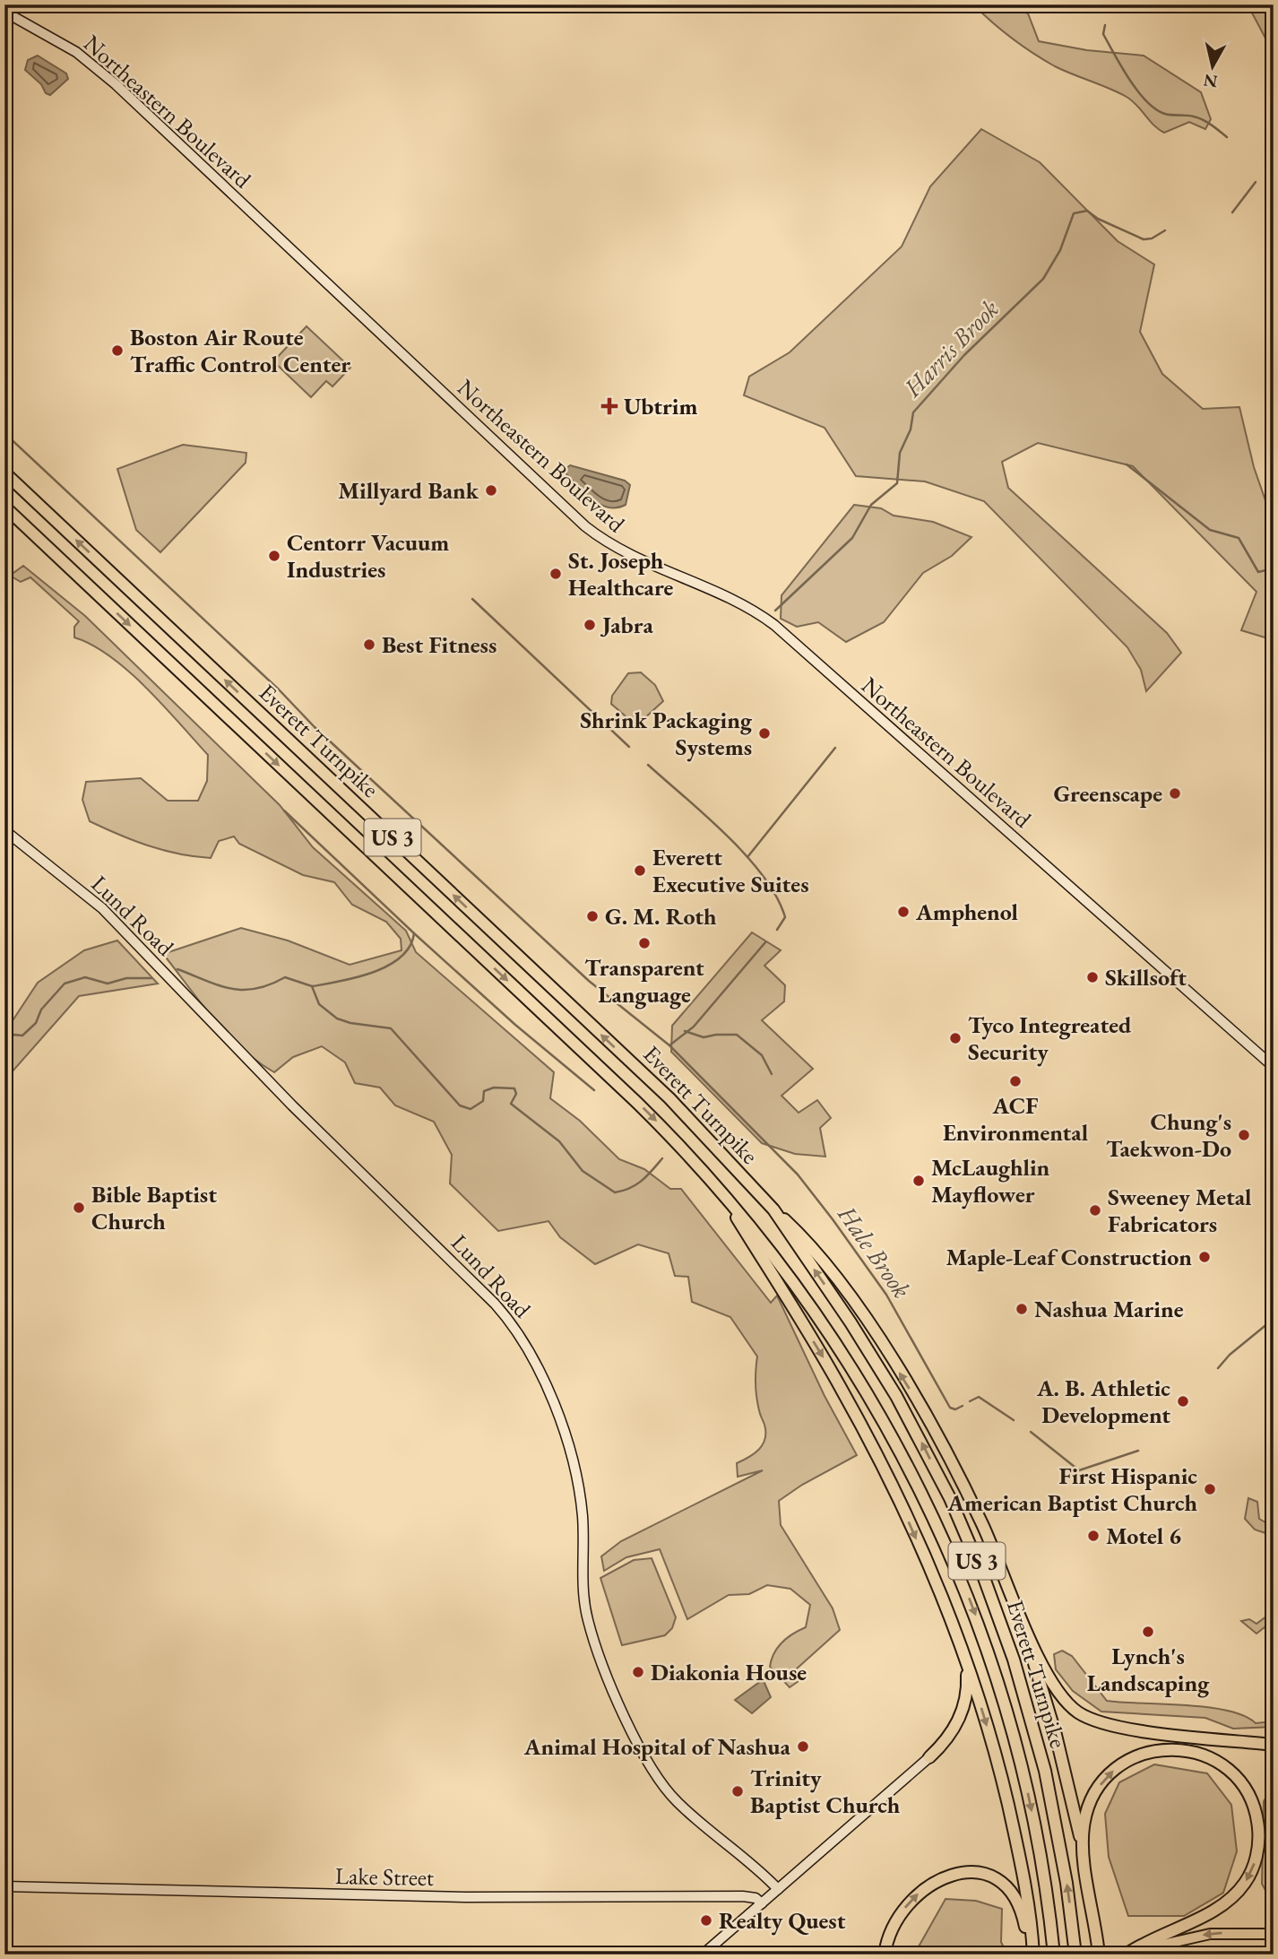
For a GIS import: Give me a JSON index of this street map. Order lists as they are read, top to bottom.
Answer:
{
  "streets": {
    "highway": ["Everett Turnpike", "US 3"],
    "street": ["Northeastern Boulevard", "Lund Road", "Lake Street"]
  },
  "water": ["Harris Brook", "Hale Brook"],
  "places": {
    "other": [
      "Boston Air Route Traffic Control Center",
      "Millyard Bank",
      "Centorr Vacuum Industries",
      "St. Joseph Healthcare",
      "Jabra",
      "Best Fitness",
      "Shrink Packaging Systems",
      "Greenscape",
      "Everett Executive Suites",
      "Amphenol",
      "G. M. Roth",
      "Transparent Language",
      "Skillsoft",
      "Tyco Integreated Security",
      "ACF Environmental",
      "Chung's Taekwon-Do",
      "McLaughlin Mayflower",
      "Bible Baptist Church",
      "Sweeney Metal Fabricators",
      "Maple-Leaf Construction",
      "Nashua Marine",
      "A. B. Athletic Development",
      "First Hispanic American Baptist Church",
      "Motel 6",
      "Lynch's Landscaping",
      "Diakonia House",
      "Animal Hospital of Nashua",
      "Trinity Baptist Church",
      "Realty Quest"
    ],
    "health": ["Ubtrim"]
  },
  "north": "bottom"
}
